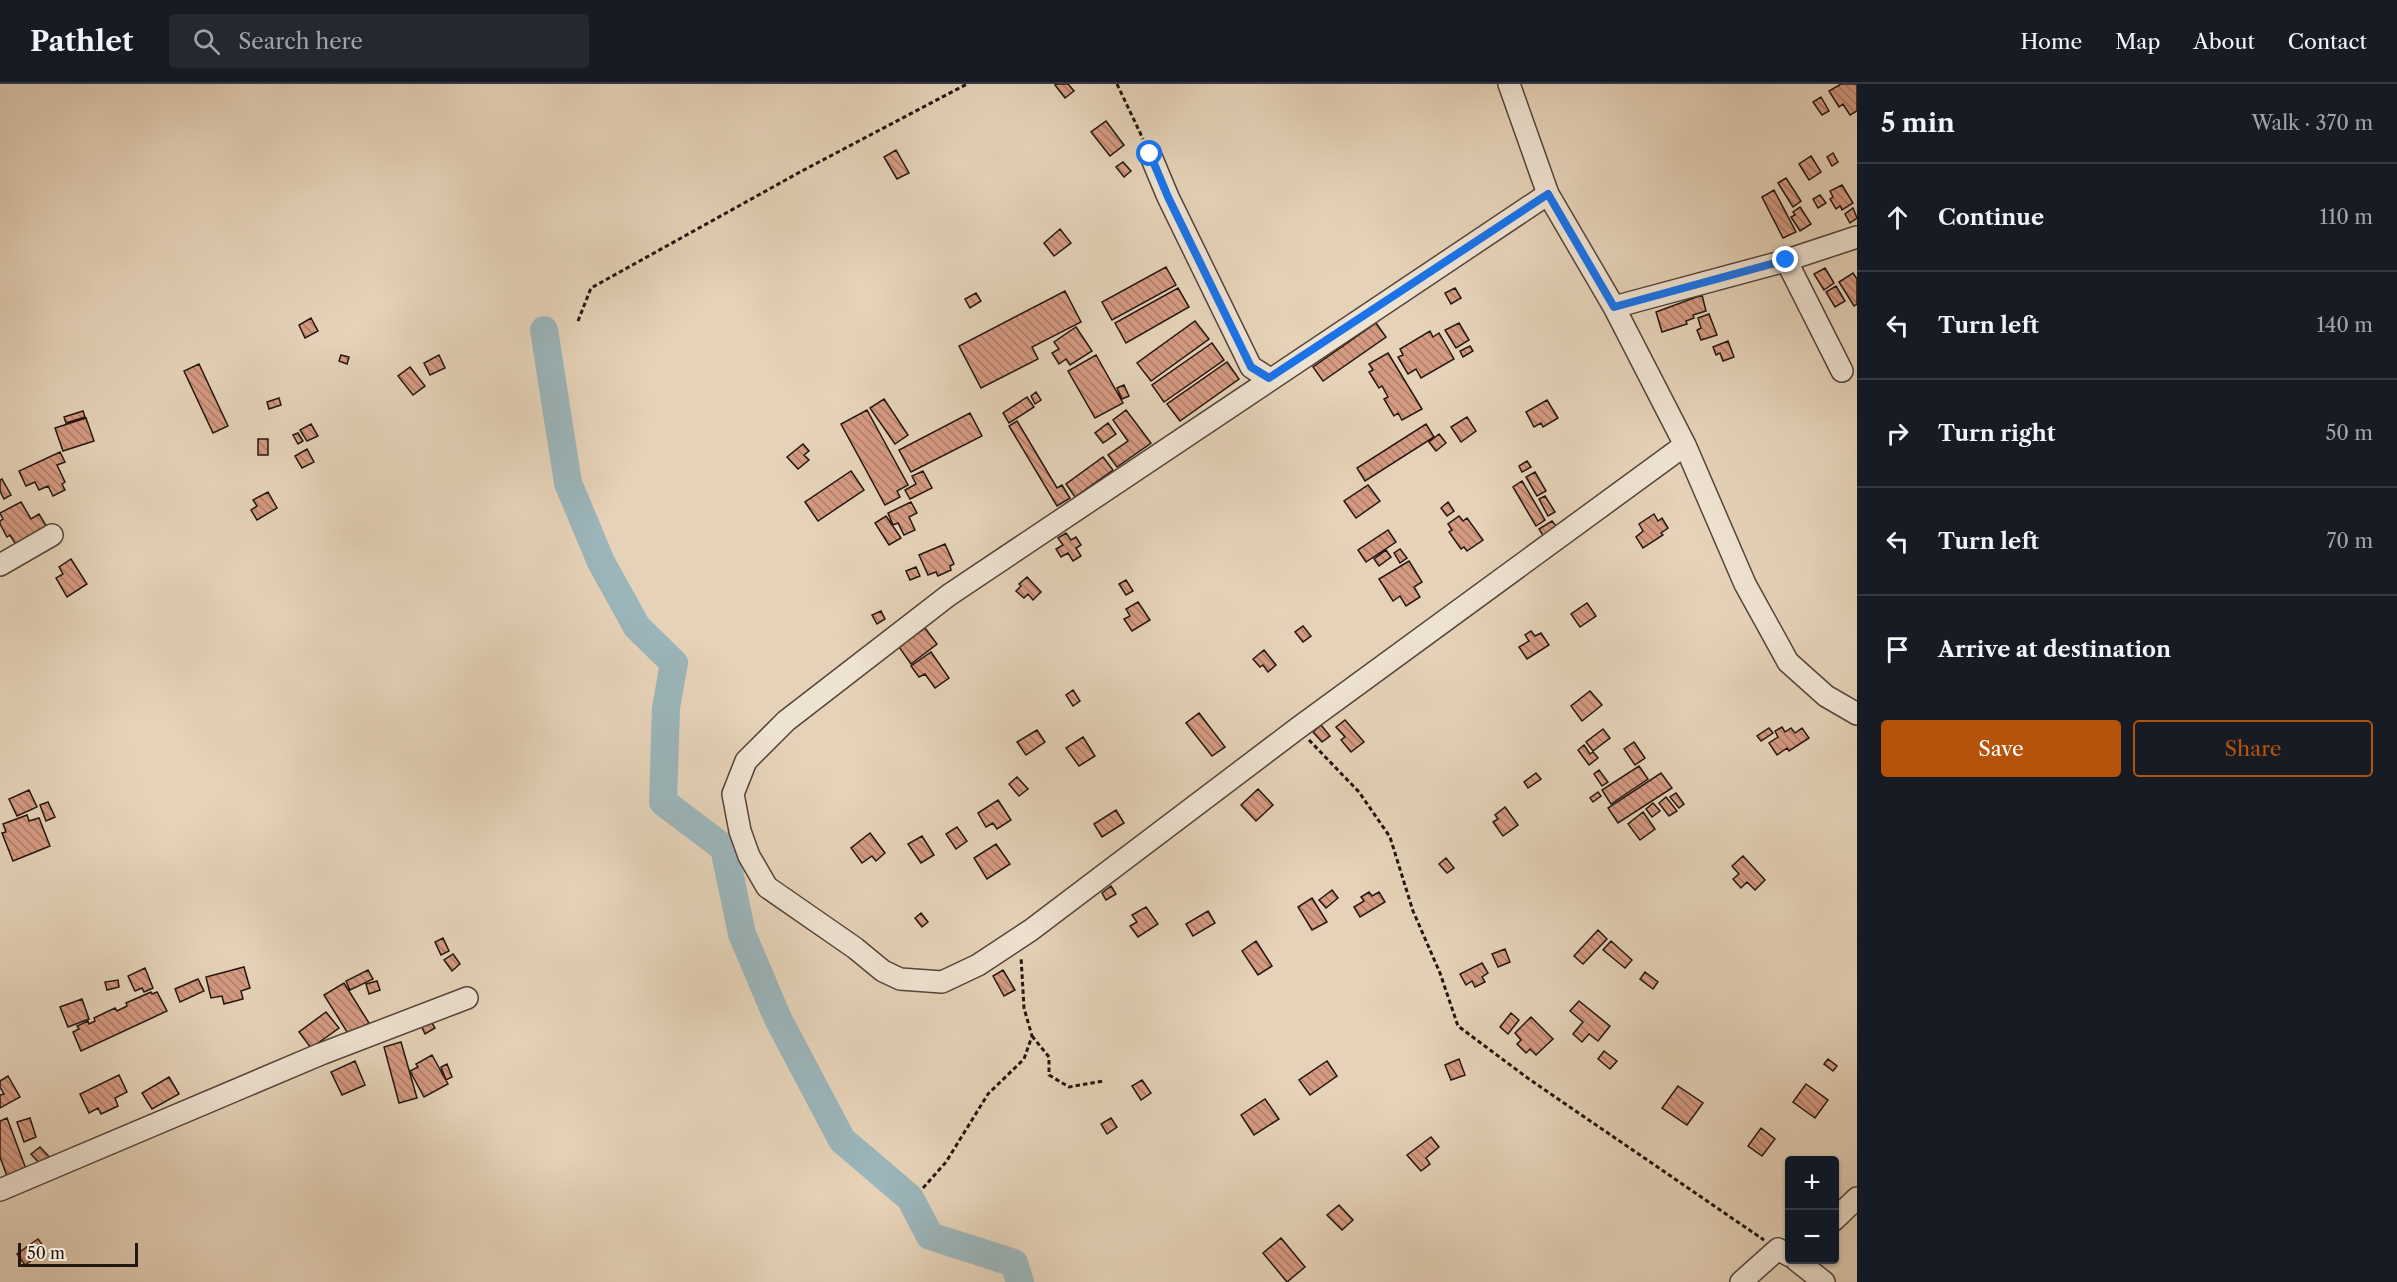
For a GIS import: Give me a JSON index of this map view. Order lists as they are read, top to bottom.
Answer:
{
  "scale_bar": "50 m",
  "page": {
    "header": "Pathlet",
    "search": "Search here",
    "nav": [
      "Home",
      "Map",
      "About",
      "Contact"
    ],
    "heading": ["5 min", "Walk · 370 m"],
    "list": [
      ["Continue", "110 m"],
      ["Turn left", "140 m"],
      ["Turn right", "50 m"],
      ["Turn left", "70 m"],
      "Arrive at destination"
    ],
    "buttons": ["Save", "Share"],
    "map_buttons": ["+", "−"],
    "scale": "50 m"
  }
}
